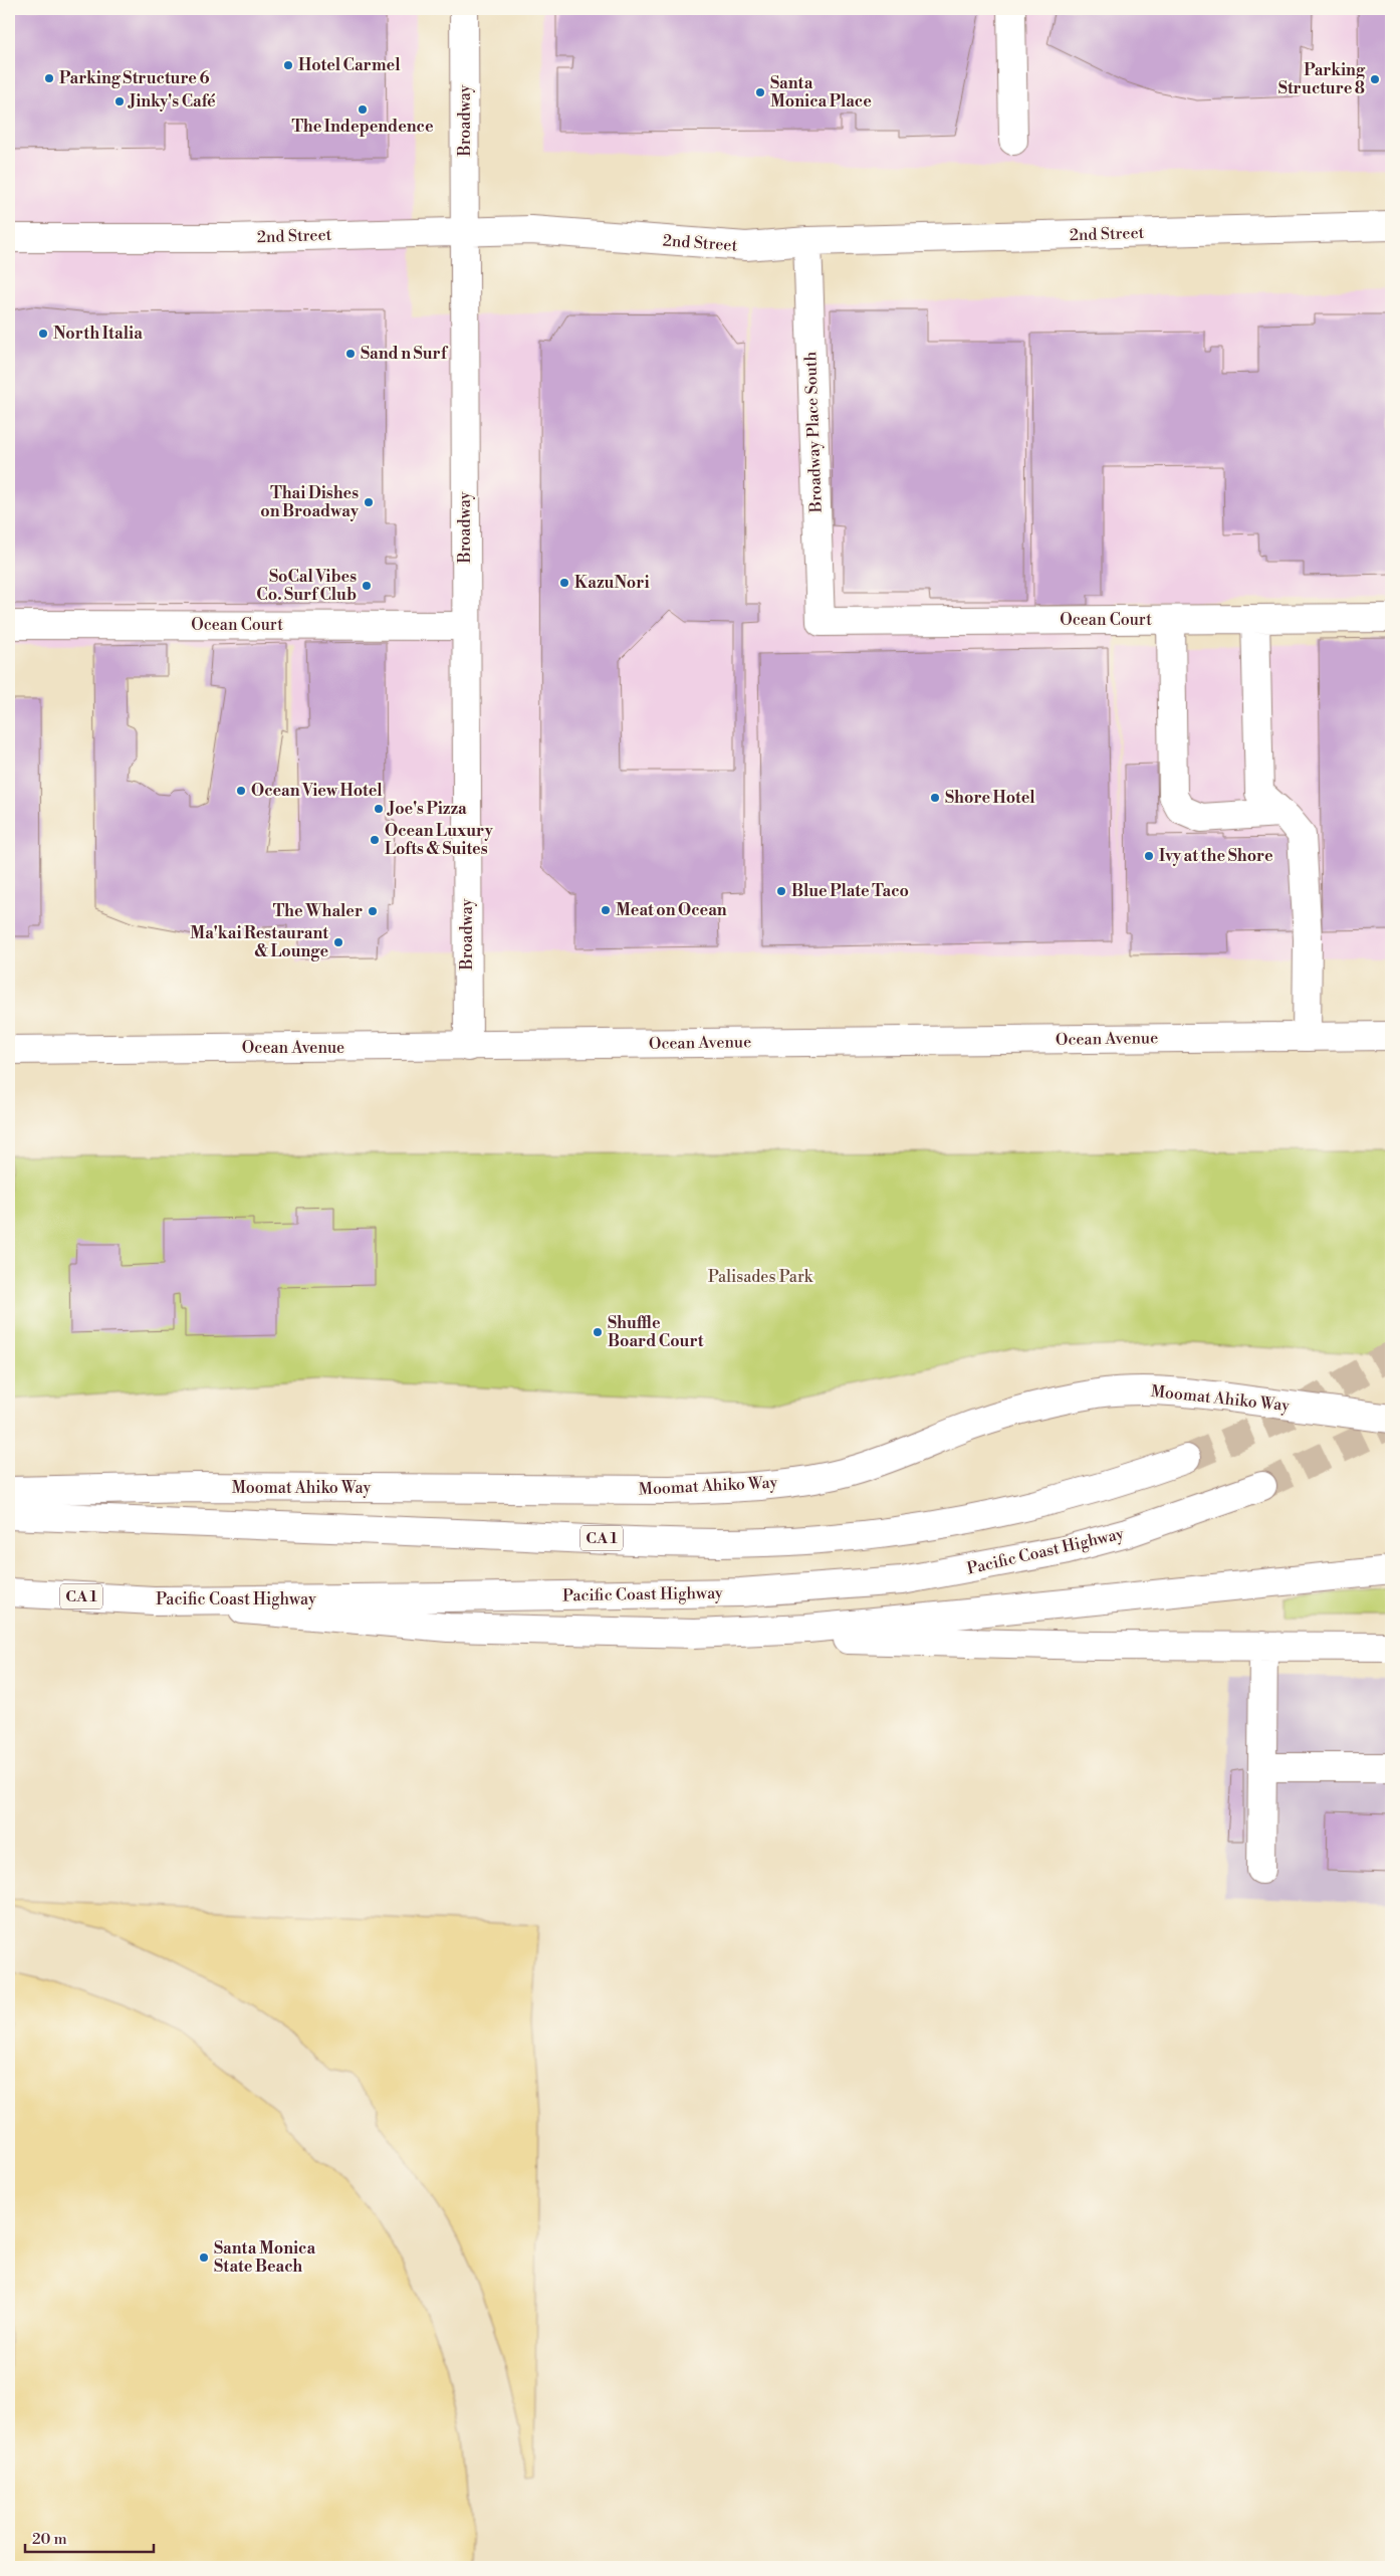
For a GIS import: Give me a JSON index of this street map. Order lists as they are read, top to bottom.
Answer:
{
  "streets": {
    "main road": [
      "Broadway",
      "2nd Street",
      "Broadway Place South",
      "Ocean Court",
      "Ocean Avenue",
      "Moomat Ahiko Way",
      "CA 1",
      "Pacific Coast Highway"
    ]
  },
  "crossings": [
    ["Broadway", "2nd Street"],
    ["Broadway", "Ocean Court"],
    ["Broadway", "Ocean Avenue"],
    ["2nd Street", "Broadway Place South"],
    ["Broadway Place South", "Ocean Court"]
  ],
  "parks": ["Palisades Park"],
  "places": [
    "Hotel Carmel",
    "Parking Structure 6",
    "Parking Structure 8",
    "Santa Monica Place",
    "Jinky's Café",
    "The Independence",
    "North Italia",
    "Sand n Surf",
    "Thai Dishes on Broadway",
    "KazuNori",
    "SoCal Vibes Co. Surf Club",
    "Ocean View Hotel",
    "Shore Hotel",
    "Joe's Pizza",
    "Ocean Luxury Lofts & Suites",
    "Ivy at the Shore",
    "Blue Plate Taco",
    "Meat on Ocean",
    "The Whaler",
    "Ma'kai Restaurant & Lounge",
    "Shuffle Board Court",
    "Santa Monica State Beach"
  ],
  "scale_bar": "20 m"
}
